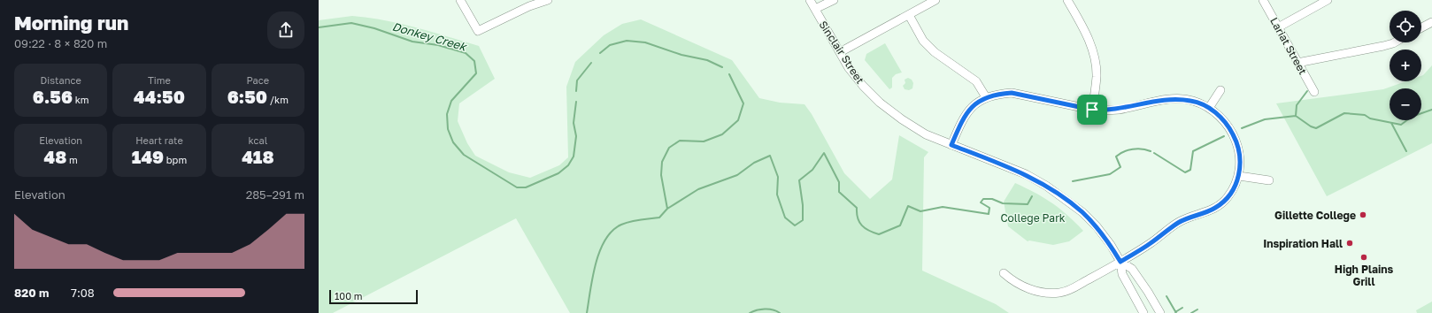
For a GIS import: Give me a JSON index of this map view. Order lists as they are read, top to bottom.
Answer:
{
  "streets": {
    "street": ["Lariat Street", "Sinclair Street"]
  },
  "water": ["Donkey Creek"],
  "parks": ["College Park"],
  "places": ["Gillette College", "Inspiration Hall", "High Plains Grill"],
  "scale_bar": "100 m",
  "page": {
    "heading": ["Morning run", "09:22 · 8 × 820 m"],
    "map_buttons": ["+", "−"],
    "stats": [
      ["Distance", "6.56 km"],
      ["Time", "44:50"],
      ["Pace", "6:50 /km"],
      ["Elevation", "48 m"],
      ["Heart rate", "149 bpm"],
      ["kcal", "418"]
    ],
    "chart": ["Elevation", "285–291 m"],
    "list": [
      {
        "name": "820 m",
        "note": "7:08"
      }
    ],
    "scale": "100 m"
  }
}
